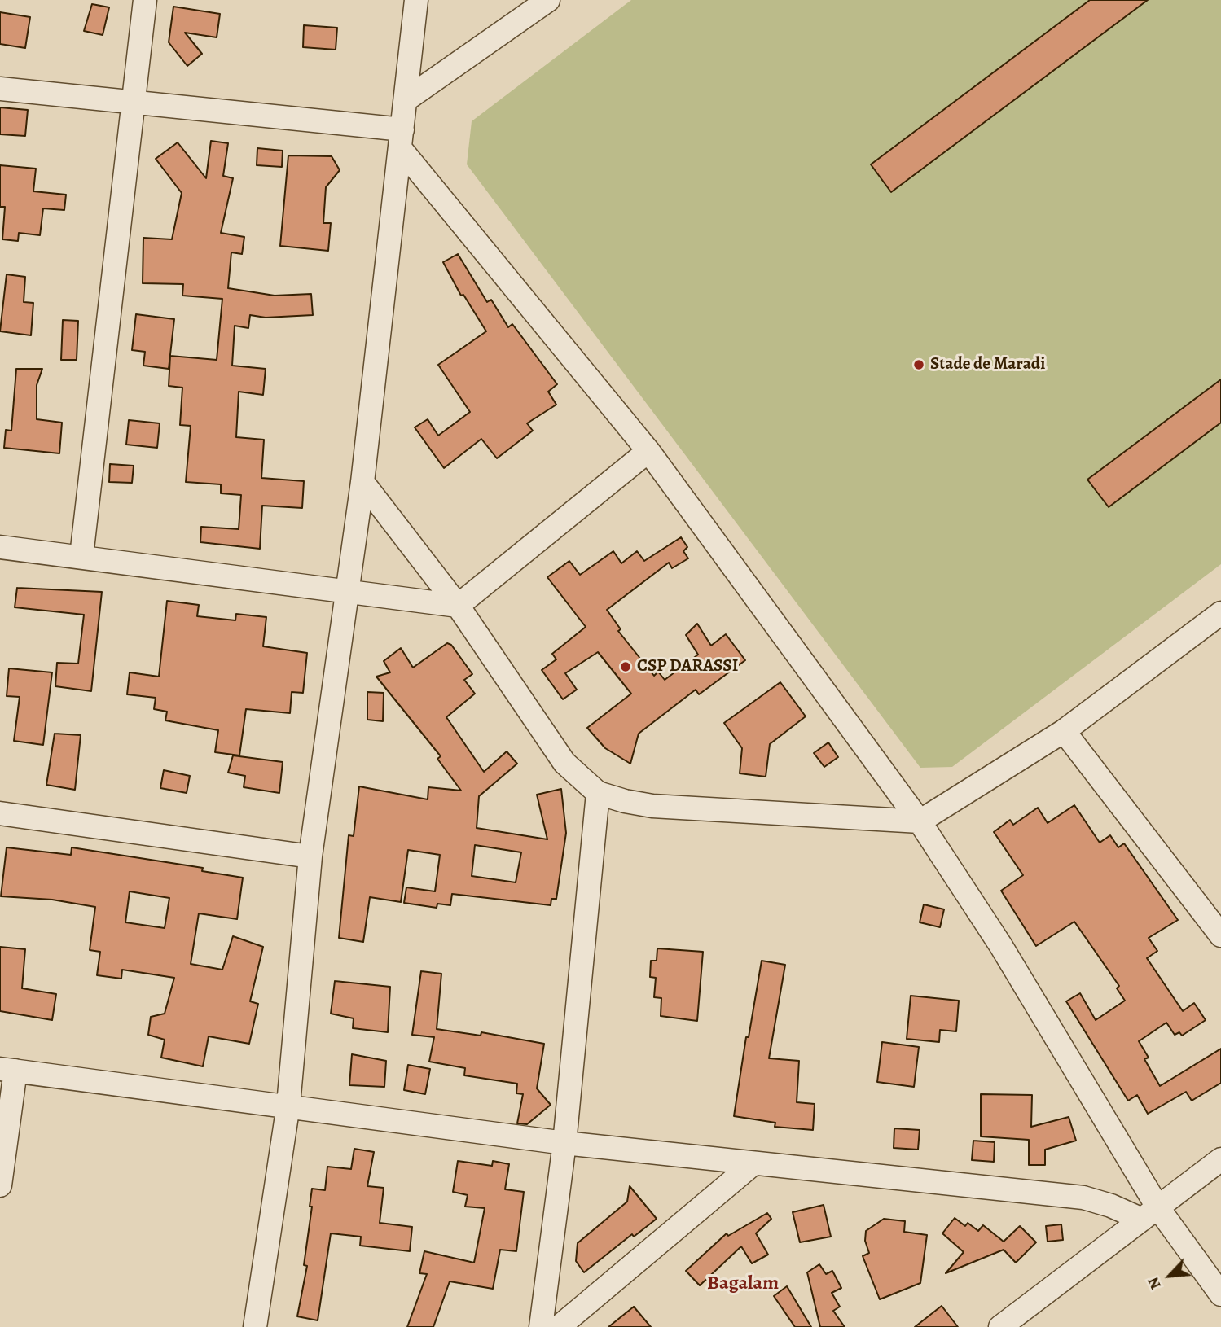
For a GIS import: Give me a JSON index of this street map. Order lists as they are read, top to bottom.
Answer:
{
  "districts": ["Bagalam"],
  "places": ["Stade de Maradi", "CSP DARASSI"],
  "north": "bottom left"
}
